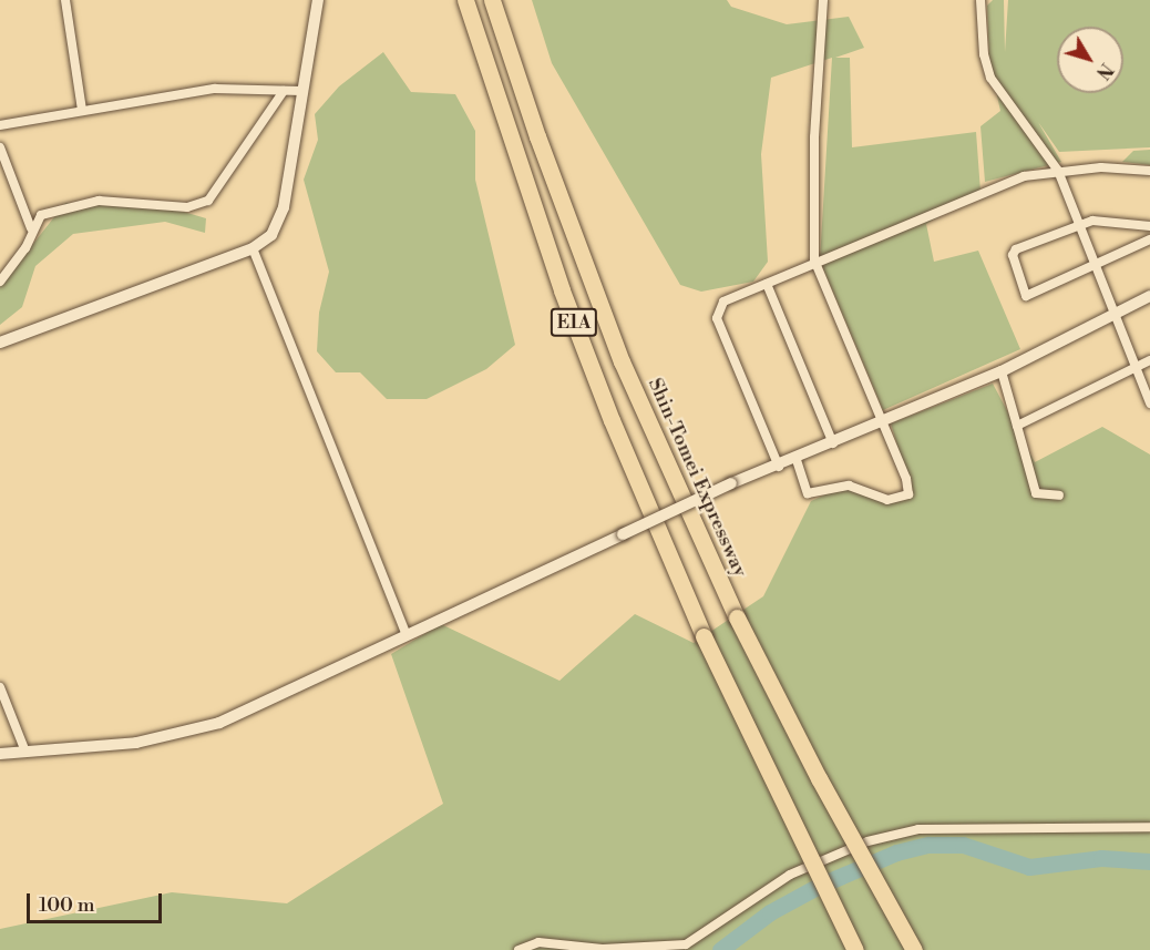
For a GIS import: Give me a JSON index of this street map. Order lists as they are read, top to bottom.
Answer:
{
  "streets": {
    "highway": ["E1A", "Shin-Tomei Expressway"]
  },
  "scale_bar": "100 m",
  "north": "bottom right"
}
